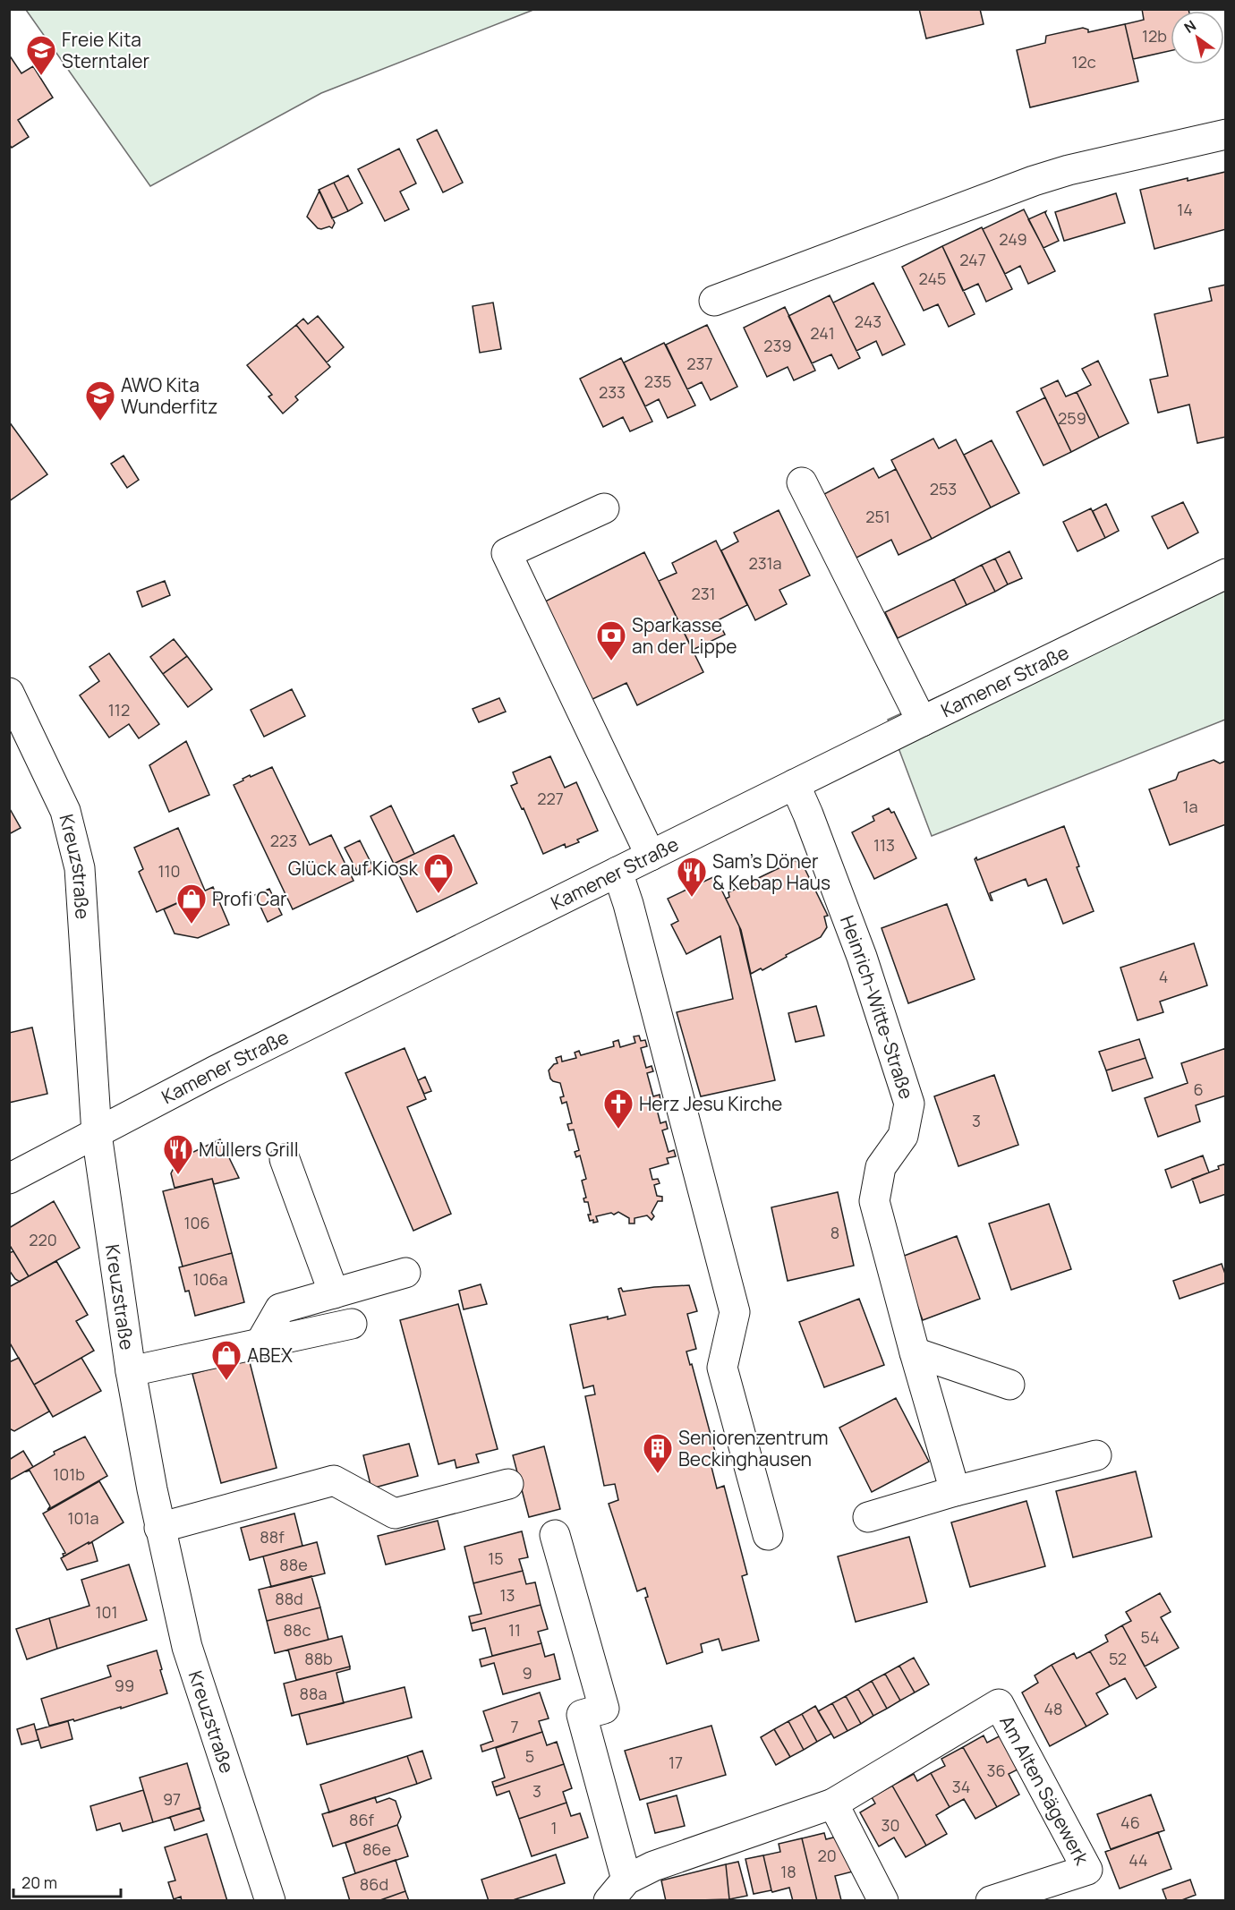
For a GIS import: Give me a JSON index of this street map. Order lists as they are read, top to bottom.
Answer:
{
  "streets": {
    "street": [
      "Kamener Straße",
      "Kreuzstraße",
      "Heinrich-Witte-Straße",
      "Am Alten Sägewerk"
    ]
  },
  "crossings": [
    ["Kamener Straße", "Kreuzstraße"],
    ["Kamener Straße", "Heinrich-Witte-Straße"]
  ],
  "places": {
    "school or university": ["Freie Kita Sterntaler", "AWO Kita Wunderfitz"],
    "bank": ["Sparkasse an der Lippe"],
    "shop": ["Glück auf Kiosk", "Profi Car", "ABEX"],
    "restaurant": ["Sam's Döner & Kebap Haus", "Müllers Grill"],
    "church": ["Herz Jesu Kirche"],
    "building": ["Seniorenzentrum Beckinghausen"]
  },
  "house_numbers": [
    "12b",
    "12c",
    "14",
    "249",
    "247",
    "245",
    "243",
    "241",
    "239",
    "237",
    "235",
    "233",
    "259",
    "253",
    "251",
    "231a",
    "231",
    "112",
    "227",
    "1a",
    "223",
    "113",
    "110",
    "4",
    "6",
    "3",
    "106",
    "8",
    "220",
    "106a",
    "101b",
    "101a",
    "88f",
    "15",
    "88e",
    "13",
    "88d",
    "101",
    "88c",
    "11",
    "54",
    "88b",
    "52",
    "9",
    "99",
    "88a",
    "48",
    "7",
    "5",
    "17",
    "36",
    "34",
    "3",
    "97",
    "86f",
    "46",
    "30",
    "1",
    "86e",
    "20",
    "44",
    "18",
    "86d"
  ],
  "scale_bar": "20 m",
  "north": "top left"
}
